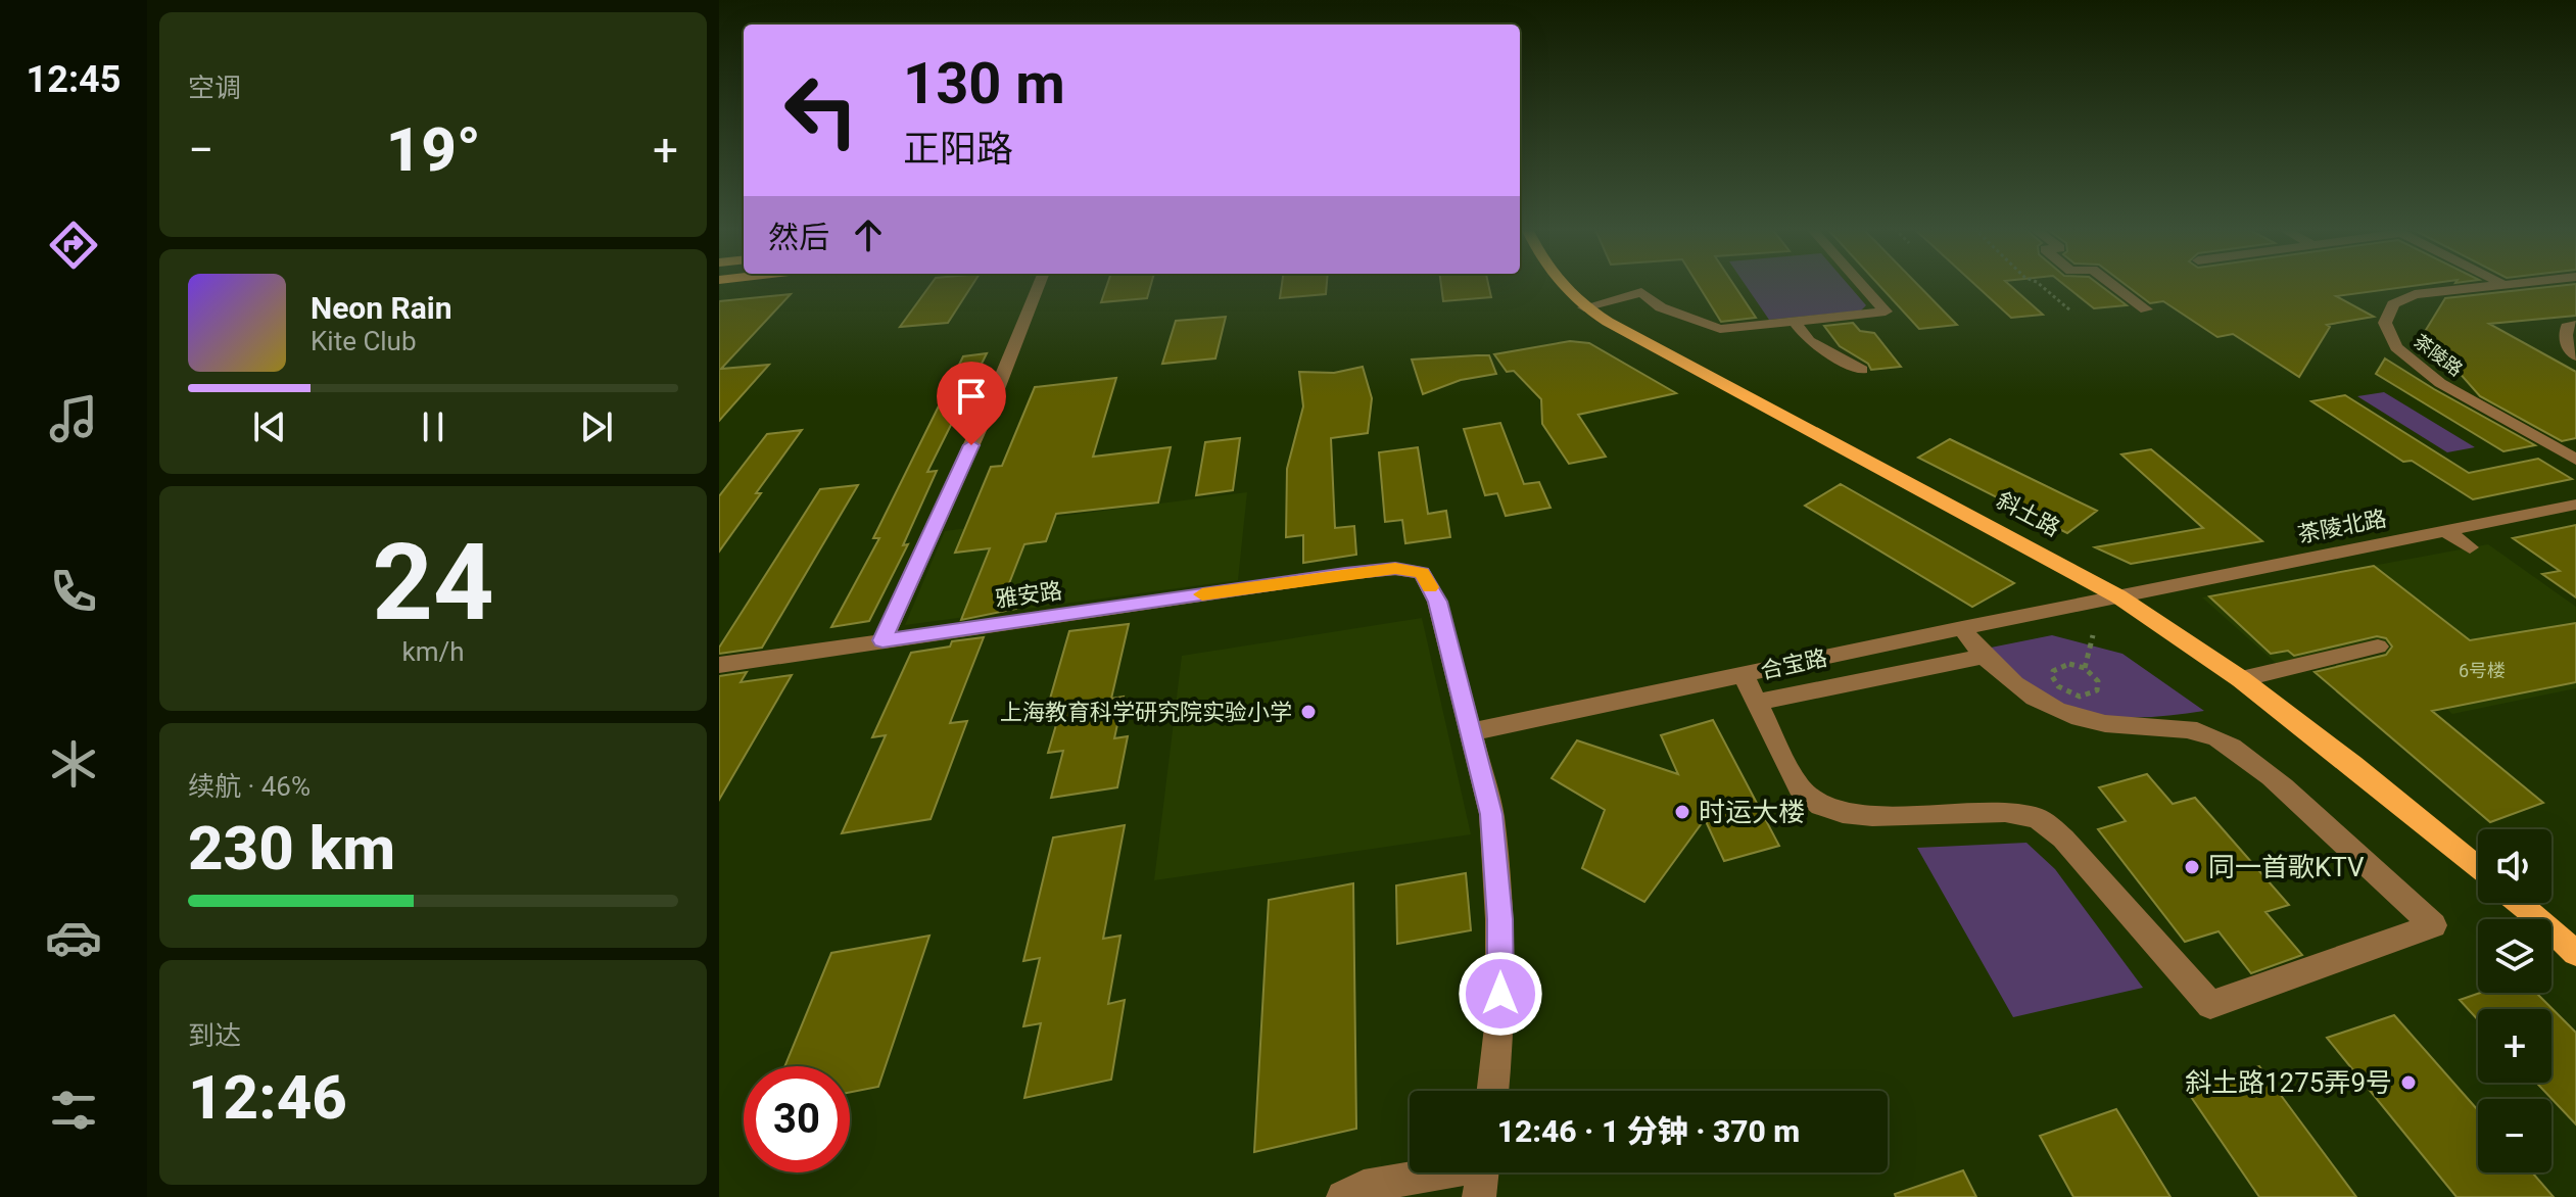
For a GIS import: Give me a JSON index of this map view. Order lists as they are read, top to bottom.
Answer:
{
  "streets": {
    "main road": ["斜土路"],
    "street": [
      "茶陵路",
      "茶陵北路",
      "雅安路",
      "合宝路"
    ]
  },
  "crossings": [
    ["斜土路", "茶陵北路"],
    ["斜土路", "合宝路"],
    ["茶陵北路", "合宝路"],
    ["雅安路", "合宝路"]
  ],
  "places": [
    "上海教育科学研究院实验小学",
    "时运大楼",
    "同一首歌KTV",
    "斜土路1275弄9号"
  ],
  "house_numbers": ["6号楼"],
  "page": {
    "tabs": "12:45",
    "tile": [
      "空调",
      ["24", "km/h"],
      ["续航 · 46%", "230 km"],
      ["到达", "12:46"]
    ],
    "turn": ["130 m", "正阳路"],
    "heat": ["−", "19°", "+"],
    "then": "然后",
    "song": ["Neon Rain", "Kite Club"],
    "map_buttons": ["+", "−"],
    "limit": "30",
    "trip": "12:46 · 1 分钟 · 370 m"
  }
}
